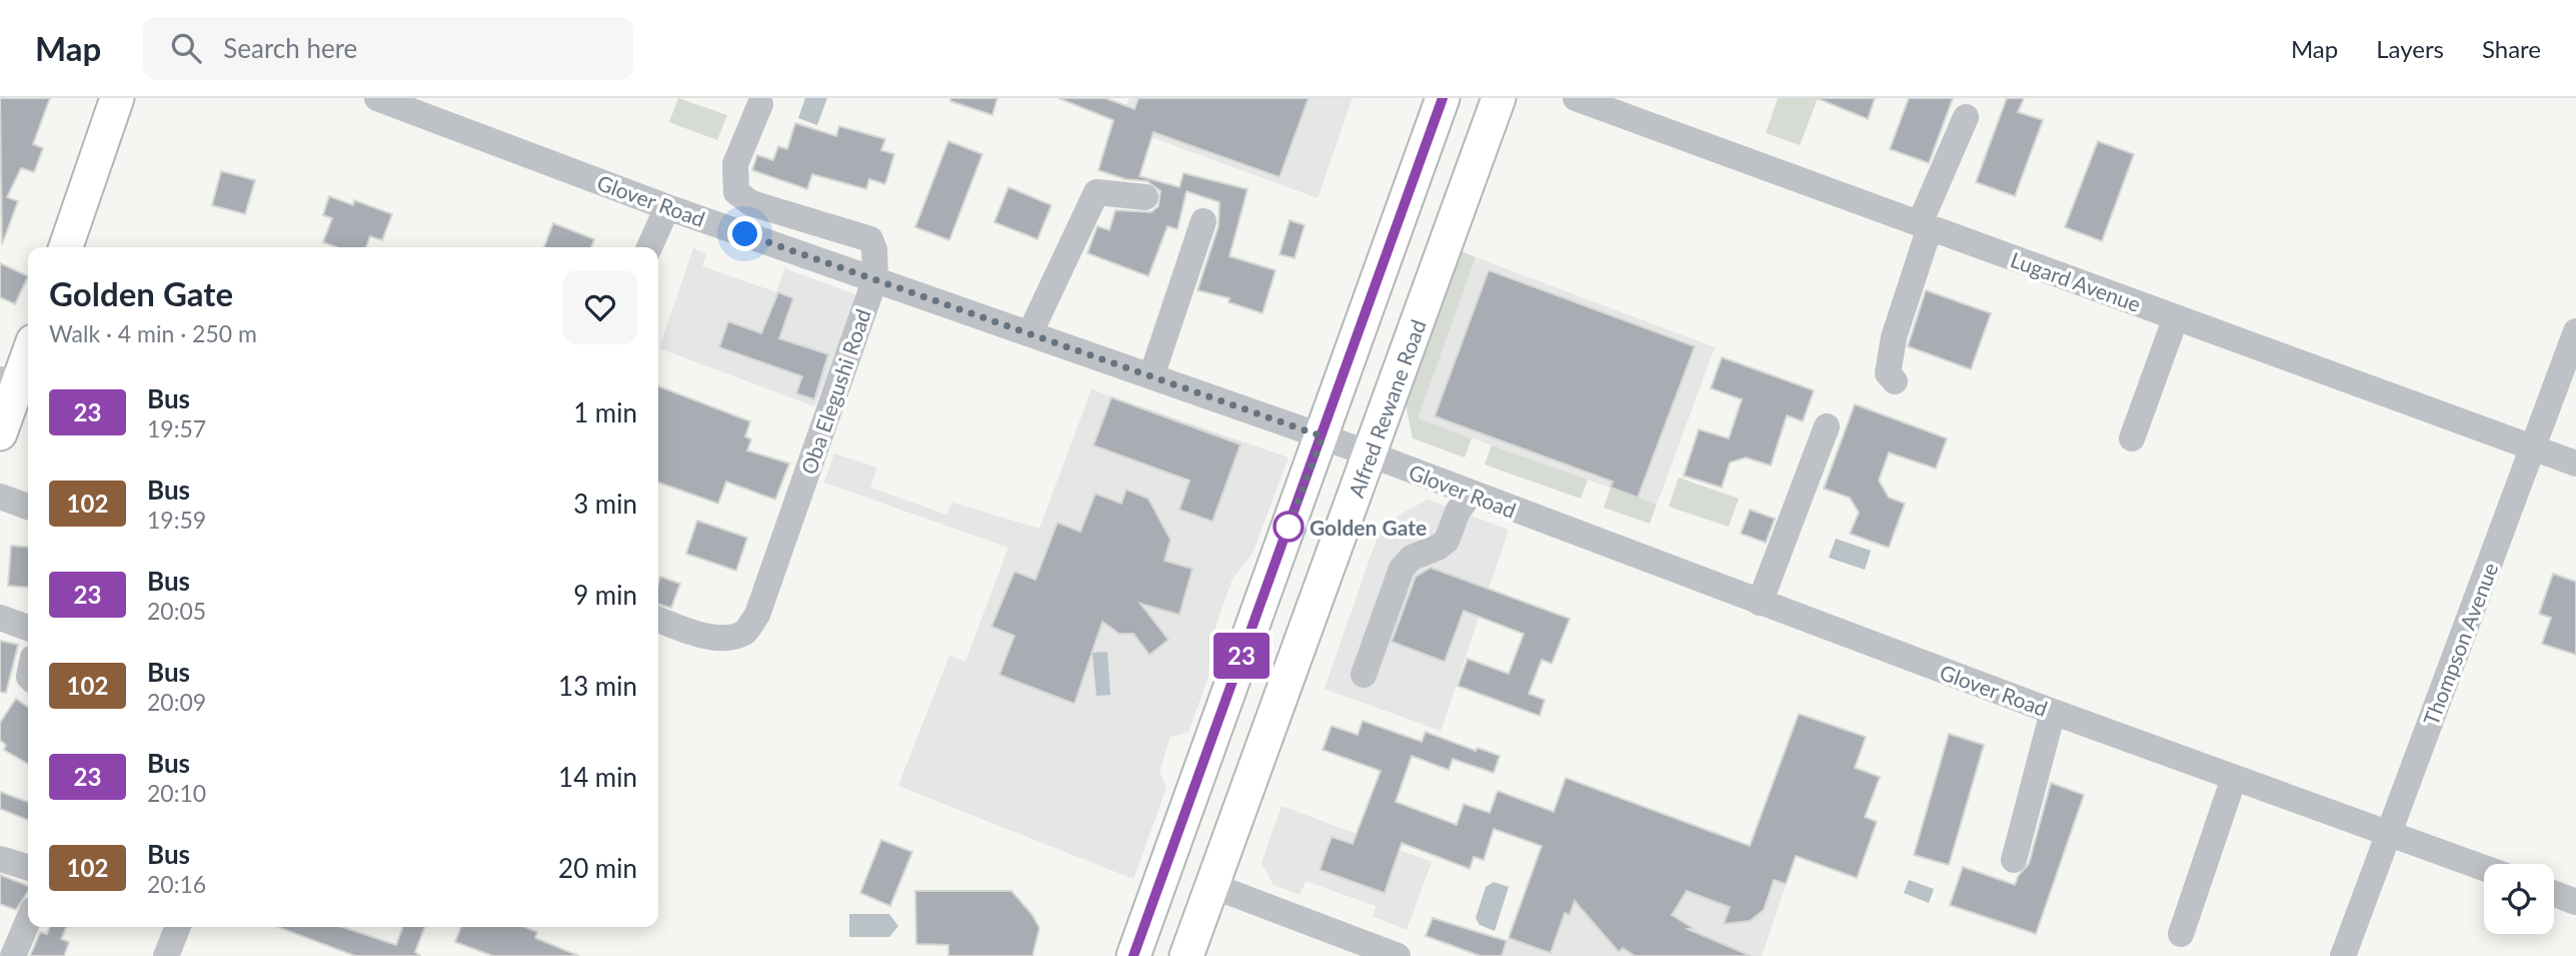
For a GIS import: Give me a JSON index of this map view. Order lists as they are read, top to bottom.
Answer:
{
  "streets": {
    "main road": ["Alfred Rewane Road"],
    "street": [
      "Glover Road",
      "Lugard Avenue",
      "Oba Elegushi Road",
      "Thompson Avenue"
    ]
  },
  "crossings": [
    ["Glover Road", "Oba Elegushi Road"],
    ["Glover Road", "Alfred Rewane Road"],
    ["Glover Road", "Thompson Avenue"],
    ["Lugard Avenue", "Thompson Avenue"]
  ],
  "places": ["Golden Gate"],
  "lines": ["bus line 23"],
  "page": {
    "header": "Map",
    "search": "Search here",
    "nav": ["Map", "Layers", "Share"],
    "on_map": "23",
    "heading": ["Golden Gate", "Walk · 4 min · 250 m"],
    "list": [
      {
        "mark": "23",
        "name": "Bus",
        "note": "19:57",
        "value": "1 min"
      },
      {
        "mark": "102",
        "name": "Bus",
        "note": "19:59",
        "value": "3 min"
      },
      {
        "mark": "23",
        "name": "Bus",
        "note": "20:05",
        "value": "9 min"
      },
      {
        "mark": "102",
        "name": "Bus",
        "note": "20:09",
        "value": "13 min"
      },
      {
        "mark": "23",
        "name": "Bus",
        "note": "20:10",
        "value": "14 min"
      },
      {
        "mark": "102",
        "name": "Bus",
        "note": "20:16",
        "value": "20 min"
      }
    ]
  }
}
